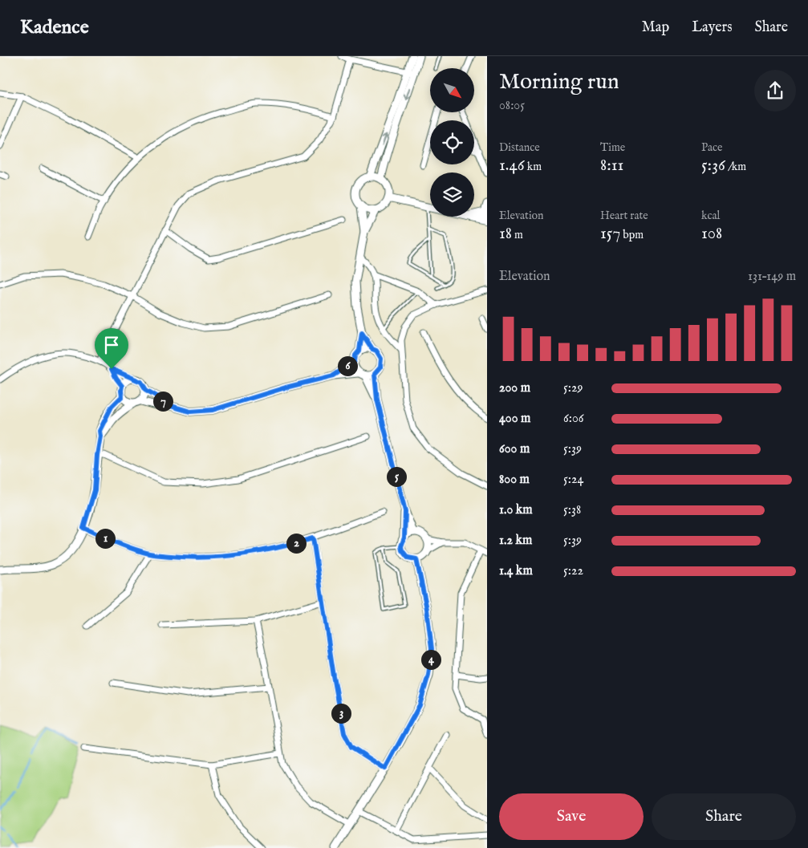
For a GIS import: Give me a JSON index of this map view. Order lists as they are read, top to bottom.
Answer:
{
  "north": "bottom right",
  "page": {
    "header": "Kadence",
    "nav": ["Map", "Layers", "Share"],
    "heading": ["Morning run", "08:05"],
    "stats": [
      ["Distance", "1.46 km"],
      ["Time", "8:11"],
      ["Pace", "5:36 /km"],
      ["Elevation", "18 m"],
      ["Heart rate", "157 bpm"],
      ["kcal", "108"]
    ],
    "chart": ["Elevation", "131–149 m"],
    "pins": [
      "6",
      "7",
      "5",
      "1",
      "2",
      "4",
      "3"
    ],
    "list": [
      {
        "name": "200 m",
        "note": "5:29"
      },
      {
        "name": "400 m",
        "note": "6:06"
      },
      {
        "name": "600 m",
        "note": "5:39"
      },
      {
        "name": "800 m",
        "note": "5:24"
      },
      {
        "name": "1.0 km",
        "note": "5:38"
      },
      {
        "name": "1.2 km",
        "note": "5:39"
      },
      {
        "name": "1.4 km",
        "note": "5:22"
      }
    ],
    "buttons": ["Save", "Share"]
  }
}
